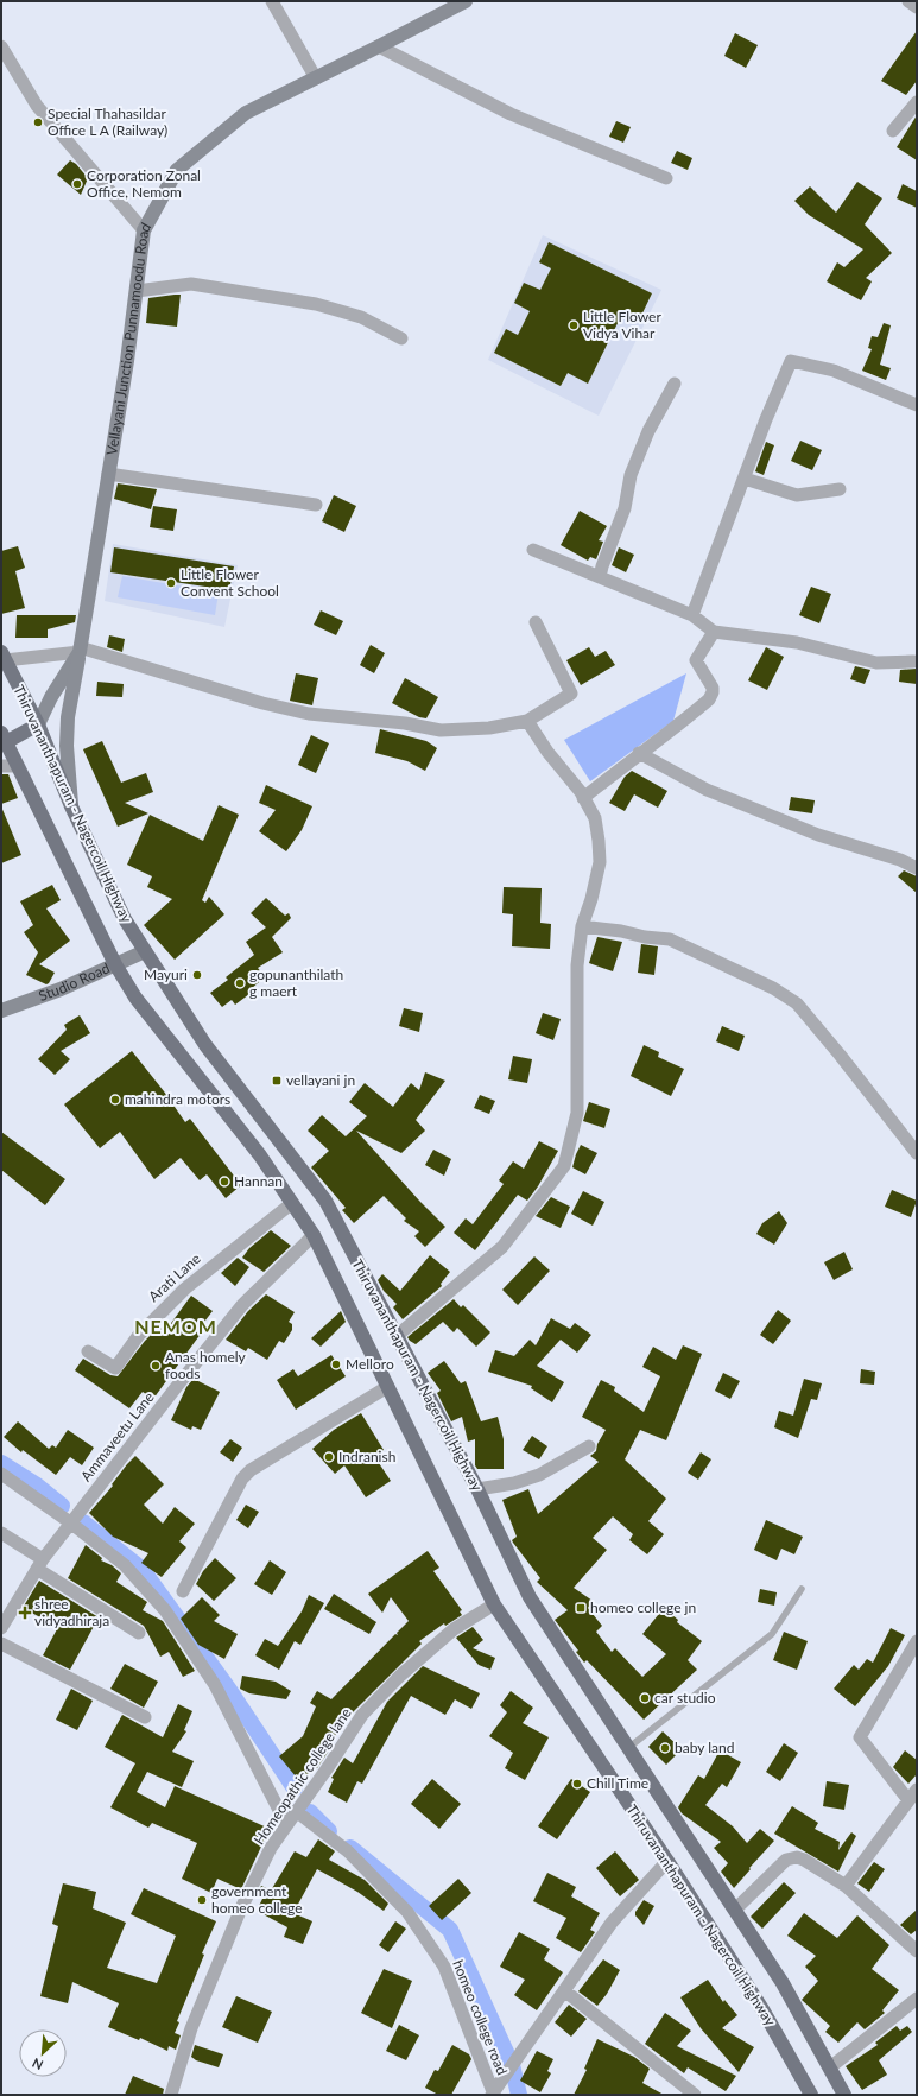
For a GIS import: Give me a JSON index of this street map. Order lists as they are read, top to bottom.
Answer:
{
  "streets": {
    "main road": ["Thiruvananthapuram - Nagercoil Highway"],
    "street": [
      "Vellayani Junction Punnamoodu Road",
      "Studio Road",
      "Arati Lane",
      "Ammaveetu Lane",
      "Homeopathic college lane",
      "homeo college road"
    ]
  },
  "crossings": [
    ["Vellayani Junction Punnamoodu Road", "Thiruvananthapuram - Nagercoil Highway"],
    ["Thiruvananthapuram - Nagercoil Highway", "Studio Road"],
    ["Thiruvananthapuram - Nagercoil Highway", "Arati Lane"],
    ["Thiruvananthapuram - Nagercoil Highway", "Ammaveetu Lane"],
    ["Thiruvananthapuram - Nagercoil Highway", "Homeopathic college lane"],
    ["Homeopathic college lane", "homeo college road"]
  ],
  "districts": ["NEMOM"],
  "places": {
    "other": [
      "Special Thahasildar Office L A (Railway)",
      "Corporation Zonal Office, Nemom",
      "Little Flower Vidya Vihar",
      "Little Flower Convent School",
      "Mayuri",
      "gopunanthilath g maert",
      "mahindra motors",
      "Hannan",
      "Melloro",
      "Anas homely foods",
      "Indranish",
      "car studio",
      "baby land",
      "Chill Time",
      "government homeo college"
    ],
    "transit": ["vellayani jn", "homeo college jn"],
    "health": ["shree vidyadhiraja"]
  },
  "north": "bottom left"
}
